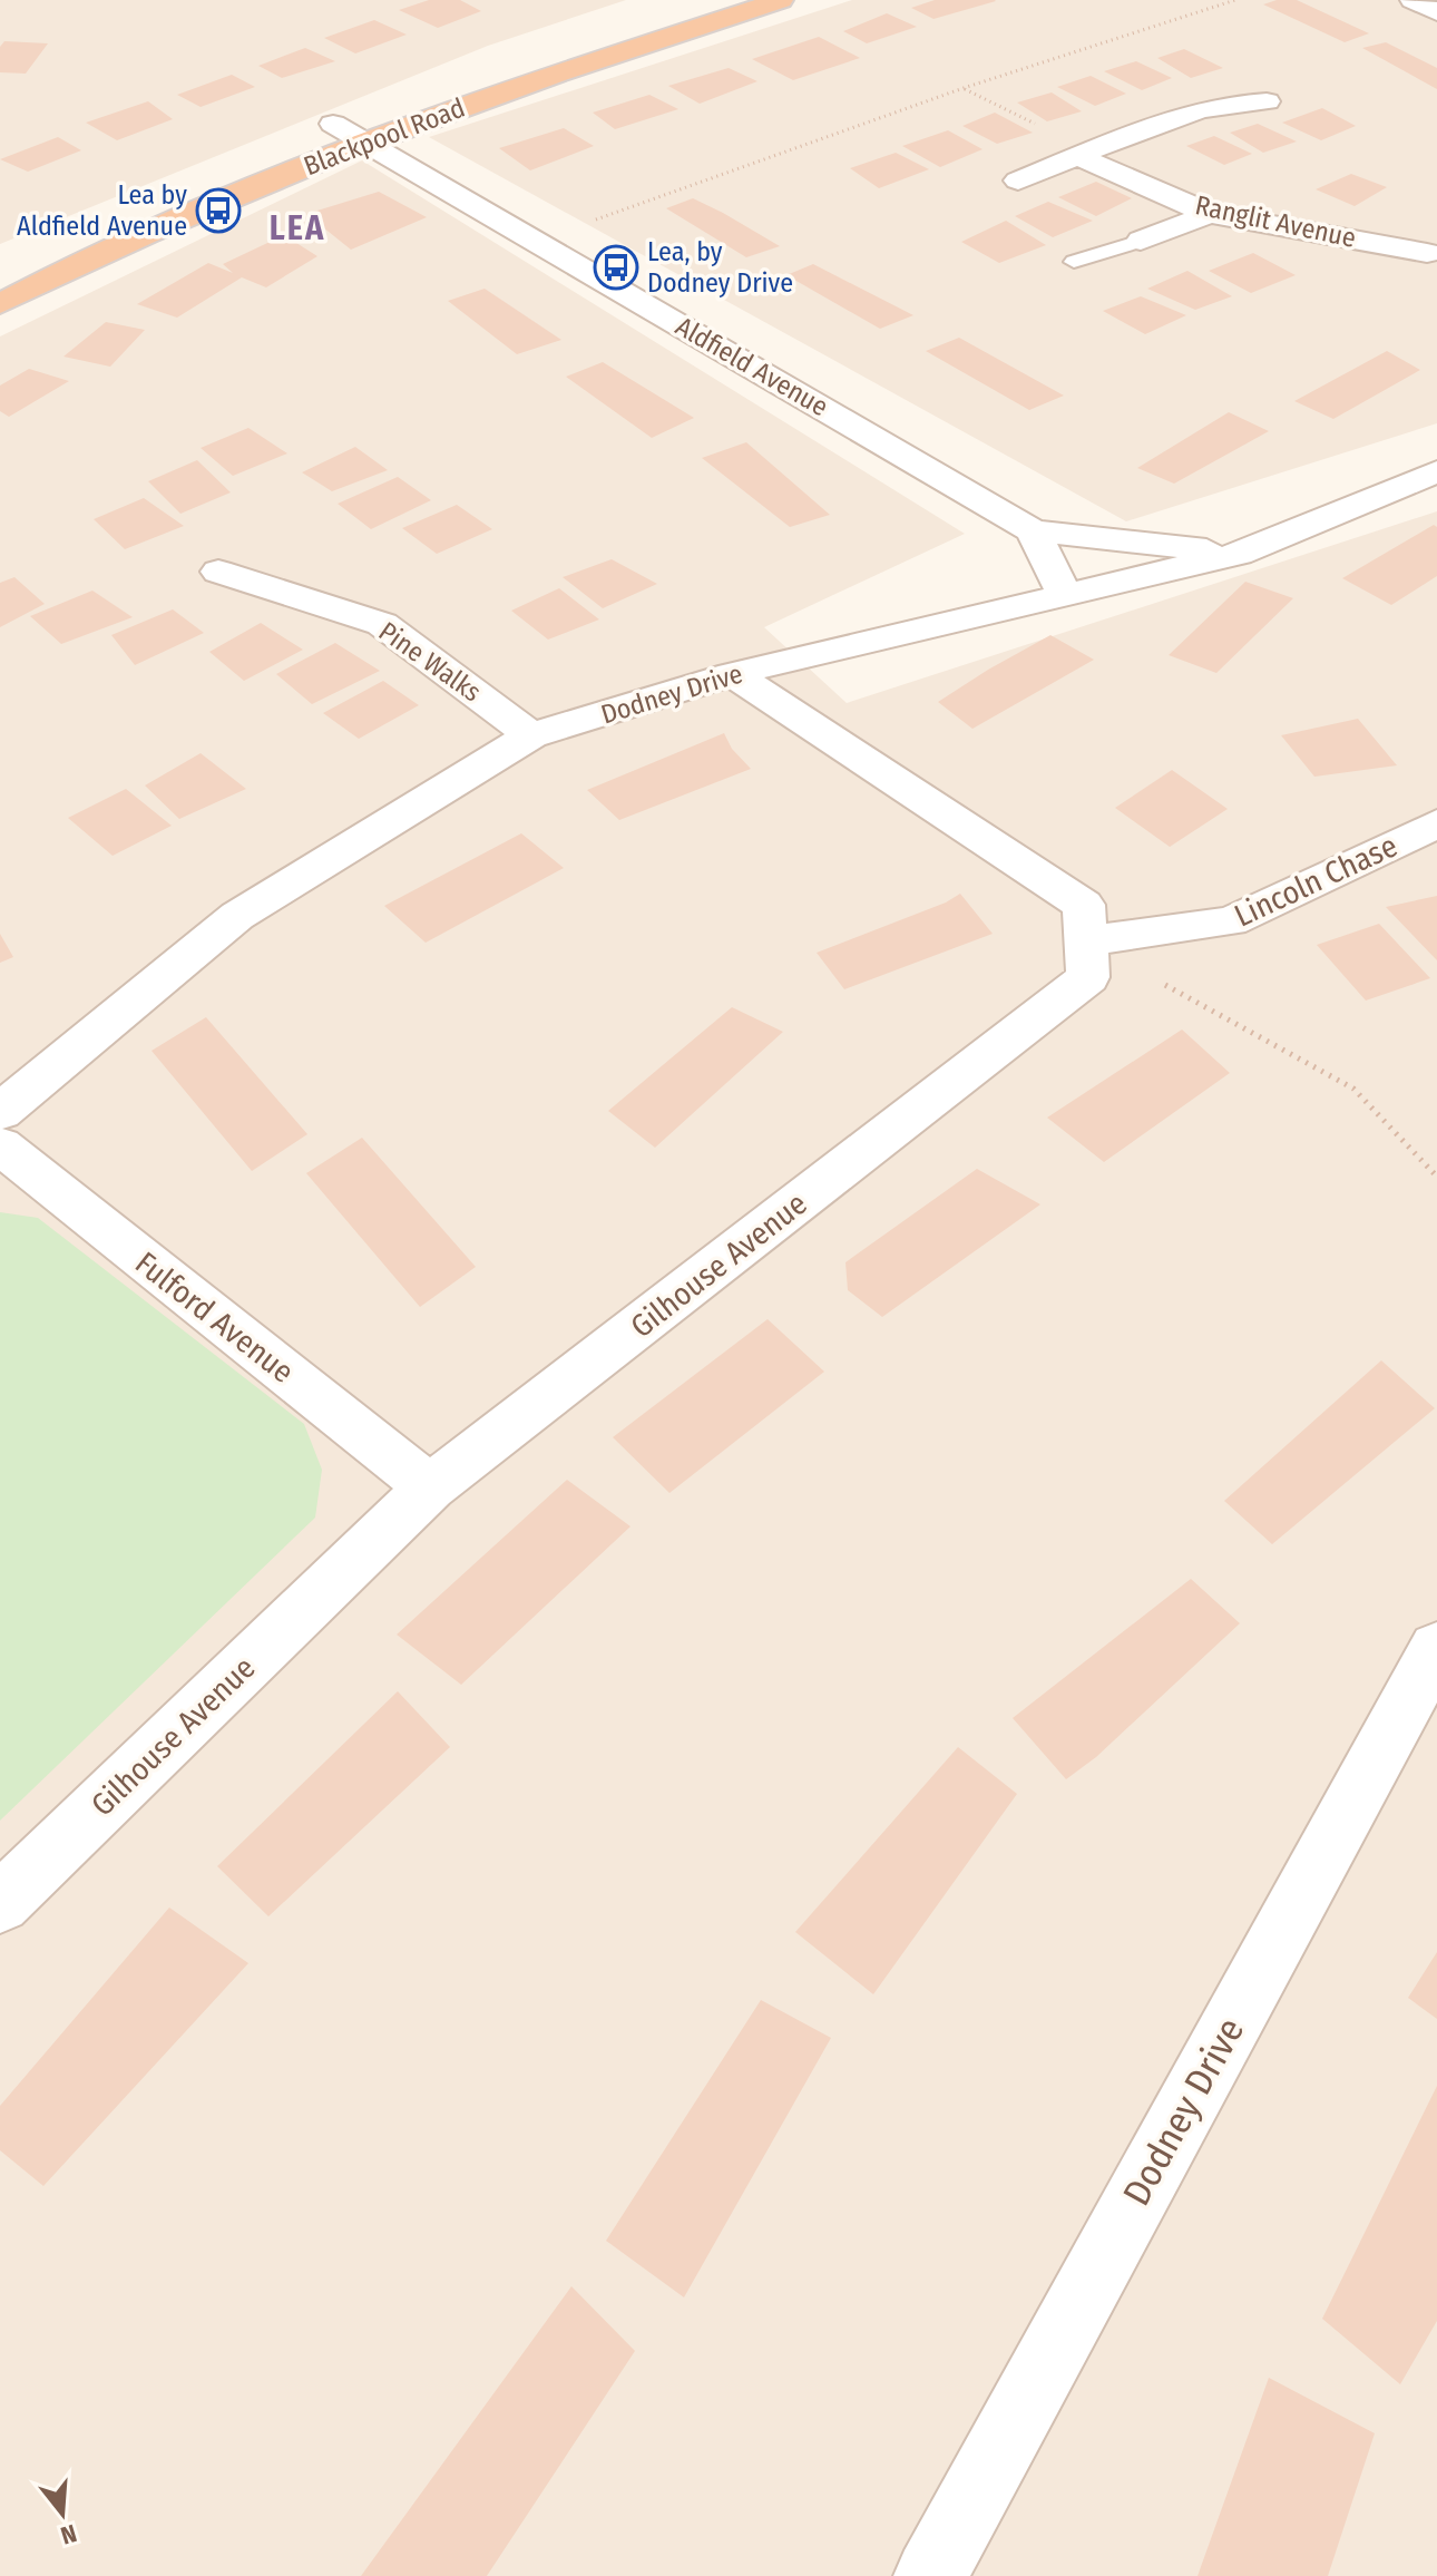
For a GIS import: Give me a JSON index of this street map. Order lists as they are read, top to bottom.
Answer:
{
  "streets": {
    "highway": ["Blackpool Road"],
    "street": [
      "Ranglit Avenue",
      "Aldfield Avenue",
      "Pine Walks",
      "Dodney Drive",
      "Lincoln Chase",
      "Gilhouse Avenue",
      "Fulford Avenue"
    ]
  },
  "crossings": [
    ["Blackpool Road", "Aldfield Avenue"],
    ["Aldfield Avenue", "Dodney Drive"],
    ["Pine Walks", "Dodney Drive"],
    ["Dodney Drive", "Gilhouse Avenue"],
    ["Lincoln Chase", "Gilhouse Avenue"],
    ["Gilhouse Avenue", "Fulford Avenue"]
  ],
  "districts": ["LEA"],
  "places": {
    "bus stop": ["Lea by Aldfield Avenue", "Lea, by Dodney Drive"]
  },
  "north": "bottom"
}
